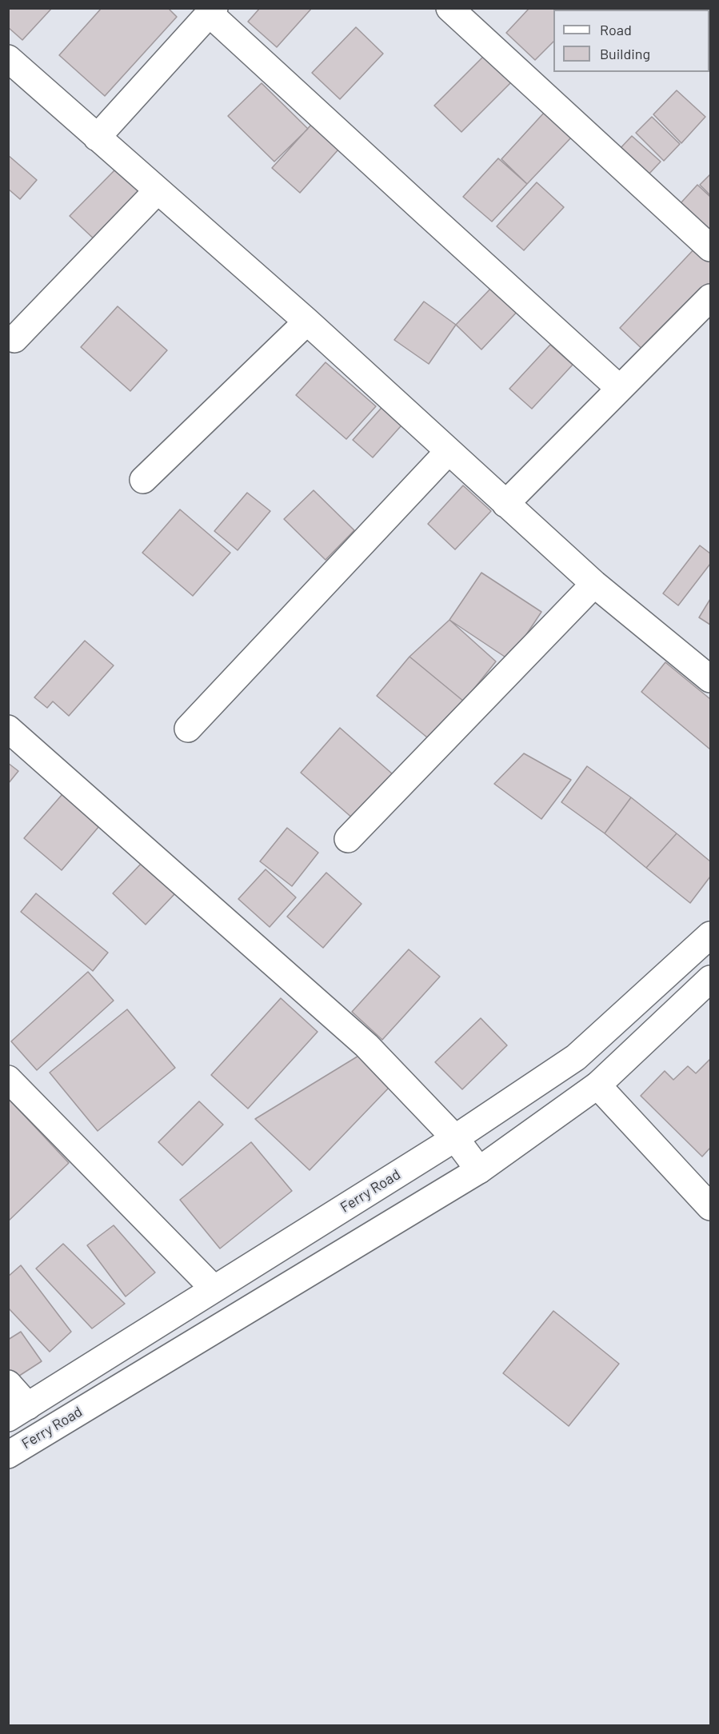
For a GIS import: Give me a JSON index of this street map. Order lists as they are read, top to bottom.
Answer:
{
  "streets": {
    "street": ["Ferry Road"]
  },
  "legend": ["Road", "Building"]
}
